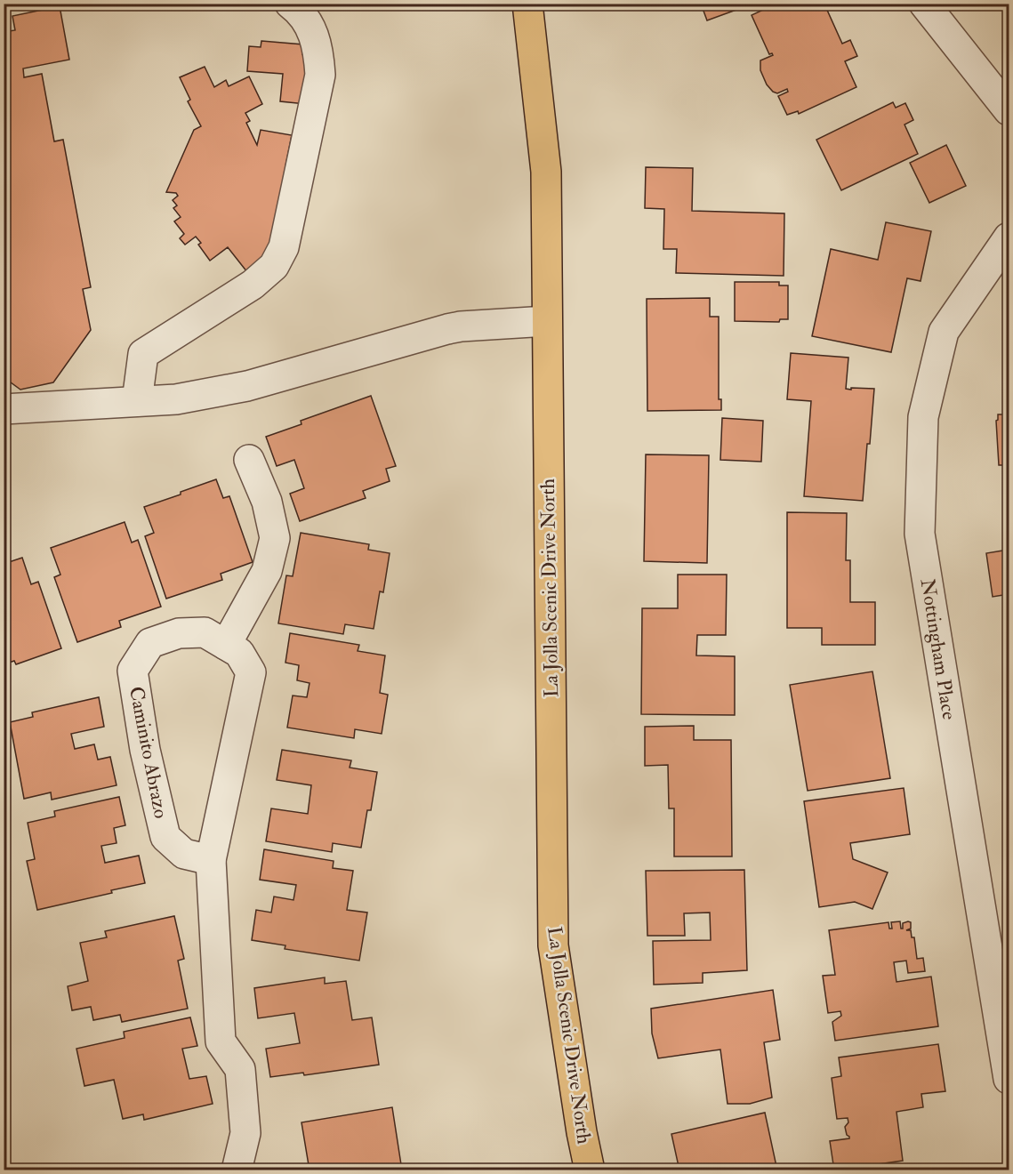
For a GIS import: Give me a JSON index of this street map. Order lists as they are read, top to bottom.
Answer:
{
  "streets": {
    "main road": ["La Jolla Scenic Drive North"],
    "street": ["Nottingham Place", "Caminito Abrazo"]
  }
}
